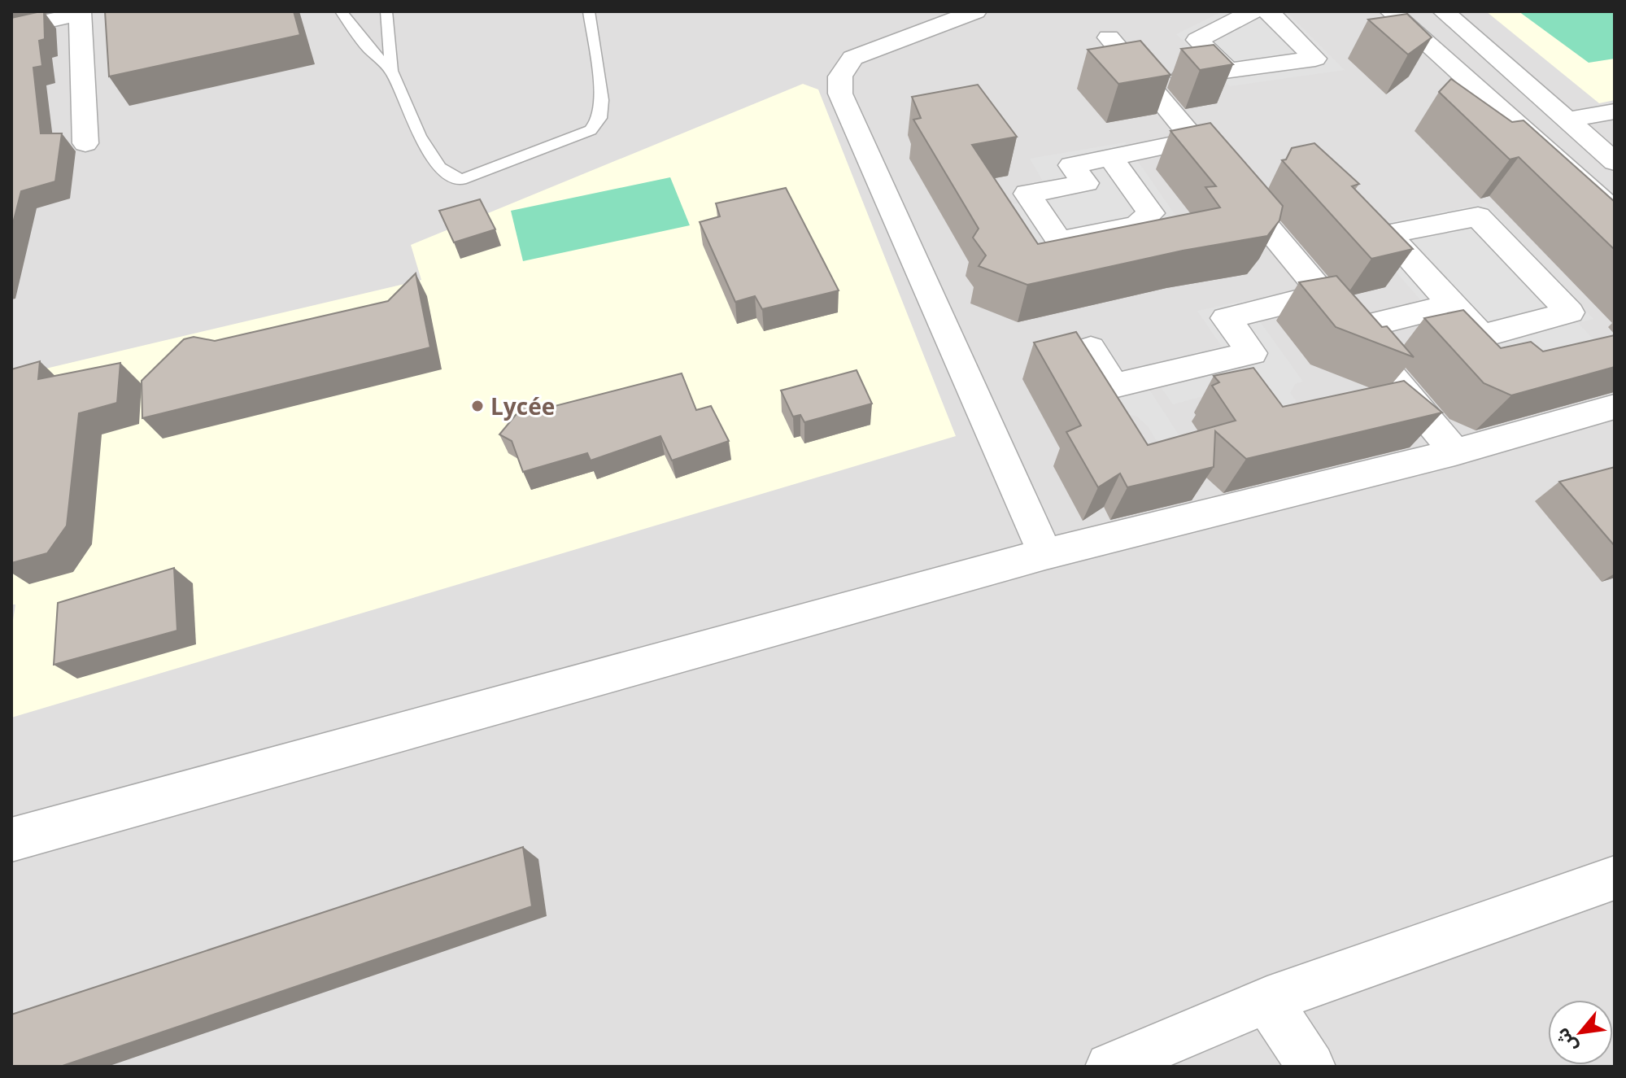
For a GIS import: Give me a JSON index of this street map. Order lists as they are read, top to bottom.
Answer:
{
  "places": ["Lycée"],
  "north": "bottom left"
}
